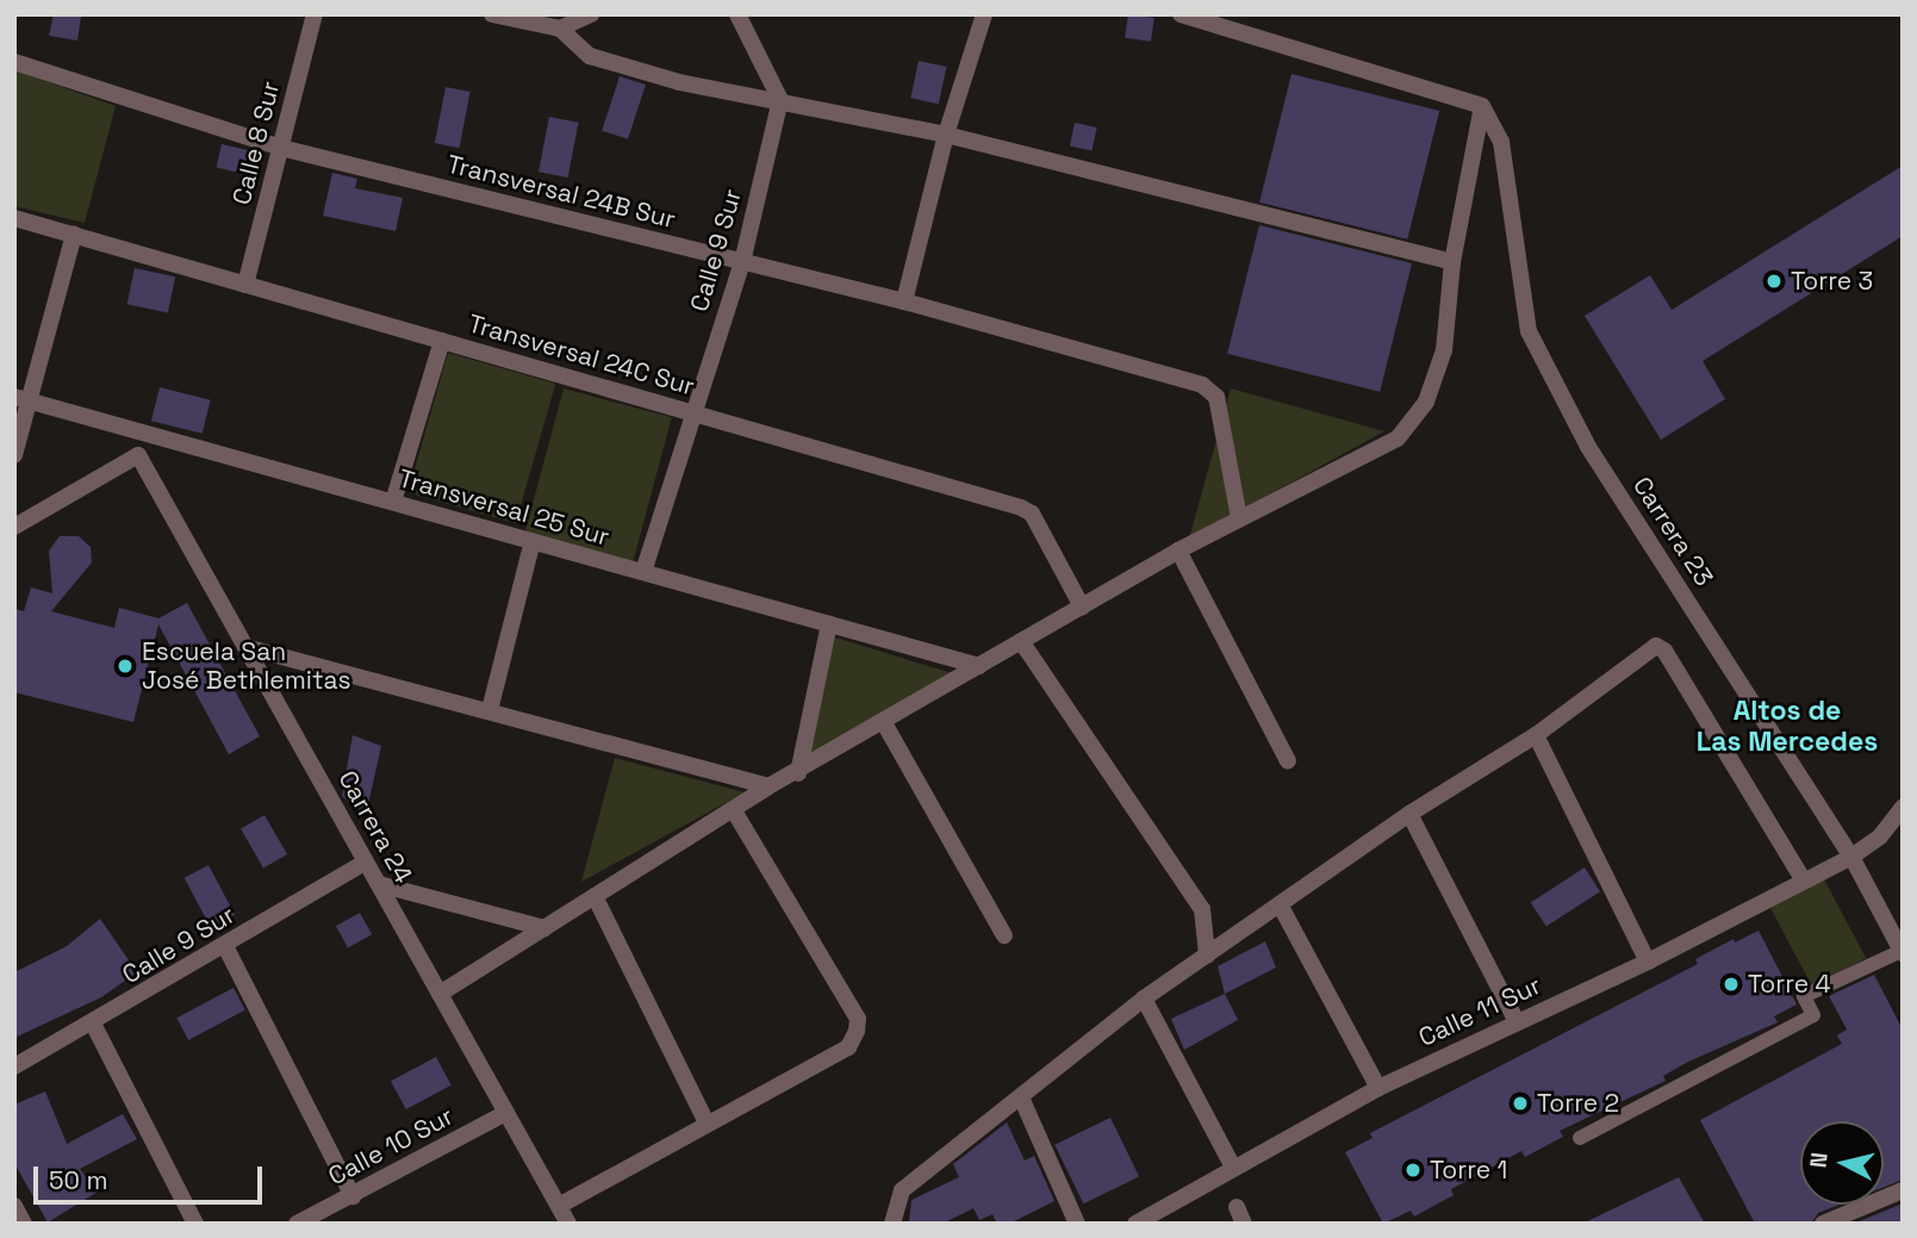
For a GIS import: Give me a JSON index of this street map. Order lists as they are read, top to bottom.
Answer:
{
  "streets": {
    "street": [
      "Calle 8 Sur",
      "Transversal 24B Sur",
      "Calle 9 Sur",
      "Transversal 24C Sur",
      "Transversal 25 Sur",
      "Carrera 23",
      "Carrera 24",
      "Calle 11 Sur",
      "Calle 10 Sur"
    ]
  },
  "crossings": [
    ["Calle 8 Sur", "Transversal 24B Sur"],
    ["Calle 8 Sur", "Transversal 24C Sur"],
    ["Transversal 24B Sur", "Calle 9 Sur"],
    ["Calle 9 Sur", "Transversal 24C Sur"],
    ["Calle 9 Sur", "Transversal 25 Sur"],
    ["Calle 9 Sur", "Carrera 24"],
    ["Carrera 23", "Calle 11 Sur"],
    ["Carrera 24", "Calle 10 Sur"]
  ],
  "districts": ["Altos de Las Mercedes"],
  "places": [
    "Torre 3",
    "Escuela San José Bethlemitas",
    "Torre 4",
    "Torre 2",
    "Torre 1"
  ],
  "scale_bar": "50 m",
  "north": "left"
}
